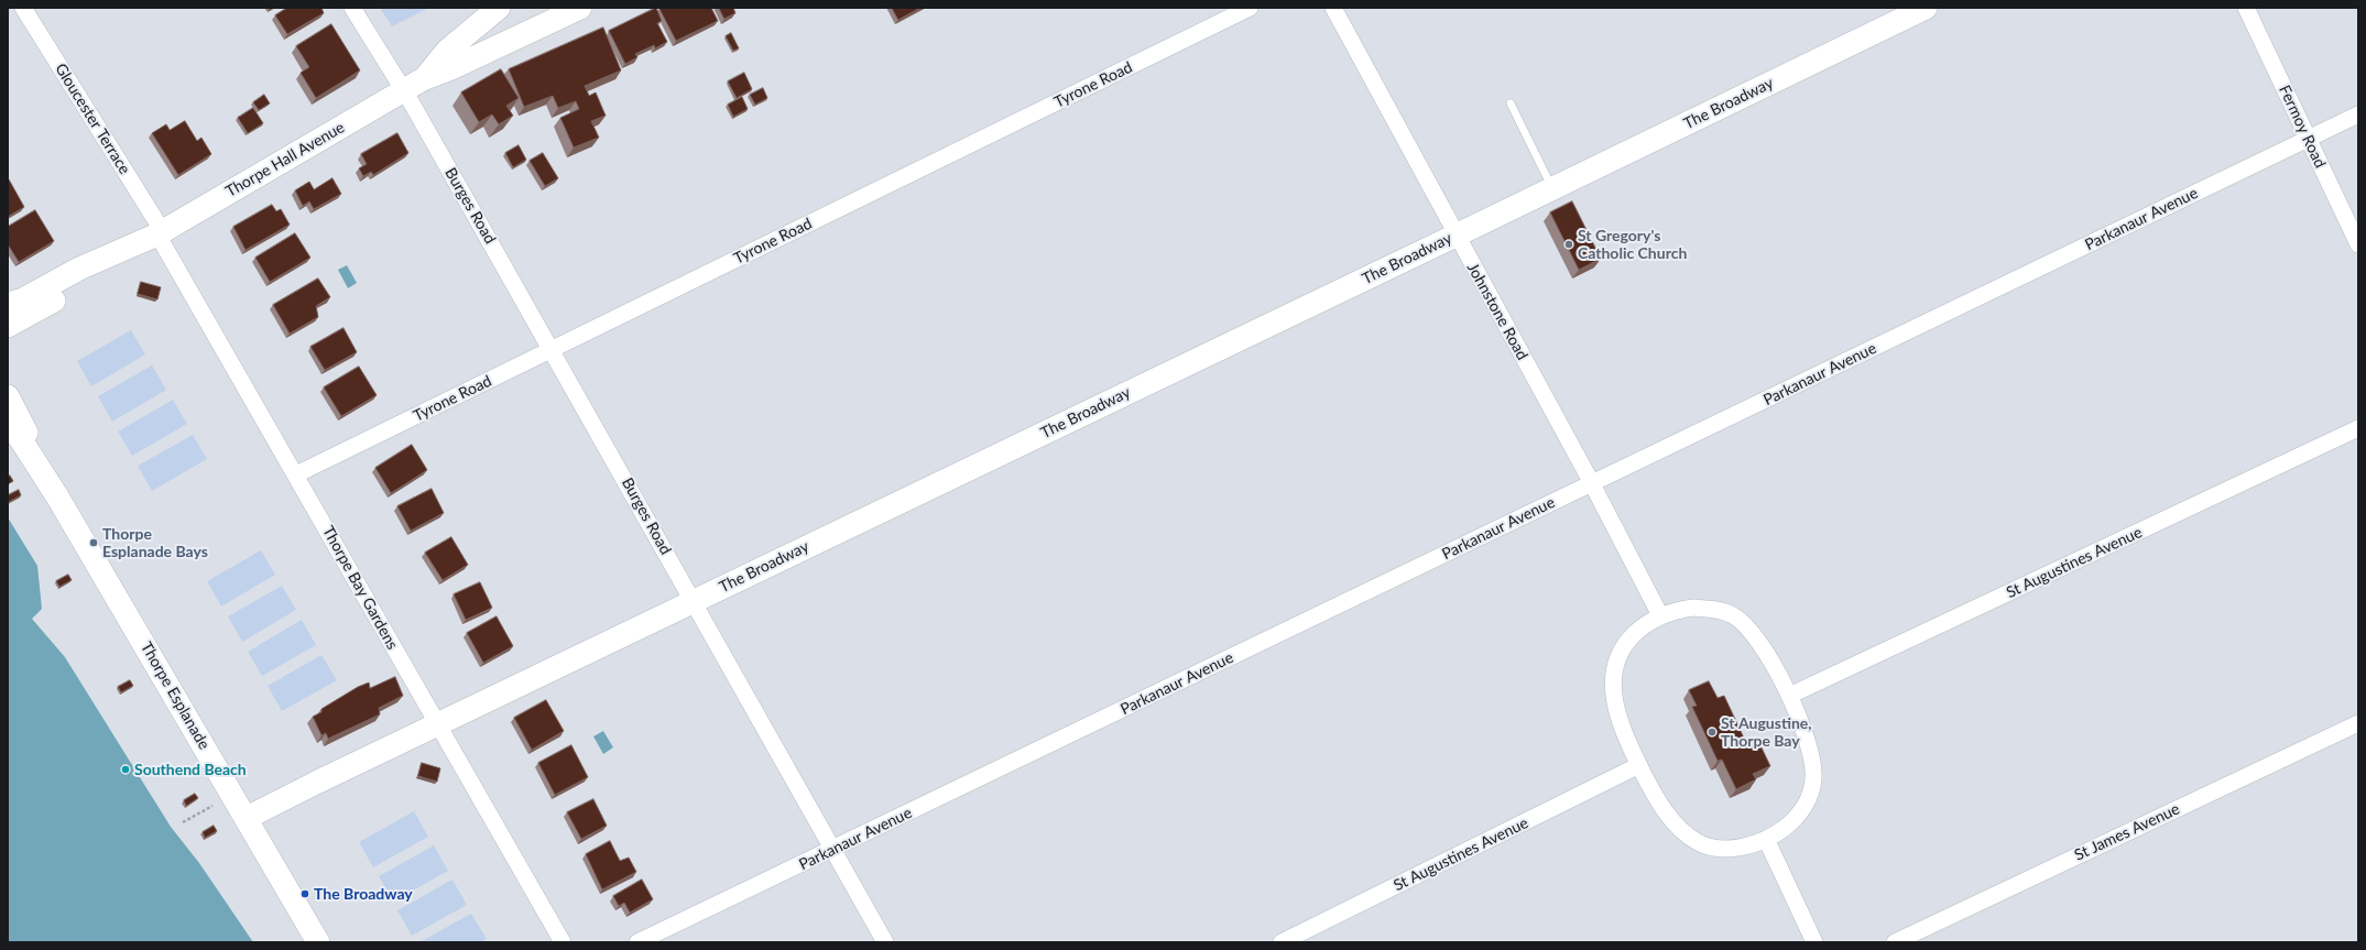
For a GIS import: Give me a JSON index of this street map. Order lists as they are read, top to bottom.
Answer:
{
  "streets": {
    "street": [
      "Tyrone Road",
      "The Broadway",
      "Gloucester Terrace",
      "Fermoy Road",
      "Thorpe Hall Avenue",
      "Burges Road",
      "Parkanaur Avenue",
      "Johnstone Road",
      "St Augustines Avenue",
      "Thorpe Bay Gardens",
      "Thorpe Esplanade",
      "St James Avenue"
    ]
  },
  "crossings": [
    ["Tyrone Road", "Burges Road"],
    ["Tyrone Road", "Thorpe Bay Gardens"],
    ["The Broadway", "Burges Road"],
    ["The Broadway", "Johnstone Road"],
    ["The Broadway", "Thorpe Bay Gardens"],
    ["The Broadway", "Thorpe Esplanade"],
    ["Gloucester Terrace", "Thorpe Hall Avenue"],
    ["Gloucester Terrace", "Thorpe Bay Gardens"],
    ["Fermoy Road", "Parkanaur Avenue"],
    ["Thorpe Hall Avenue", "Burges Road"],
    ["Thorpe Hall Avenue", "Thorpe Bay Gardens"],
    ["Burges Road", "Parkanaur Avenue"],
    ["Parkanaur Avenue", "Johnstone Road"]
  ],
  "places": [
    "St Gregory's Catholic Church",
    "Thorpe Esplanade Bays",
    "St Augustine, Thorpe Bay",
    "Southend Beach",
    "The Broadway"
  ]
}
